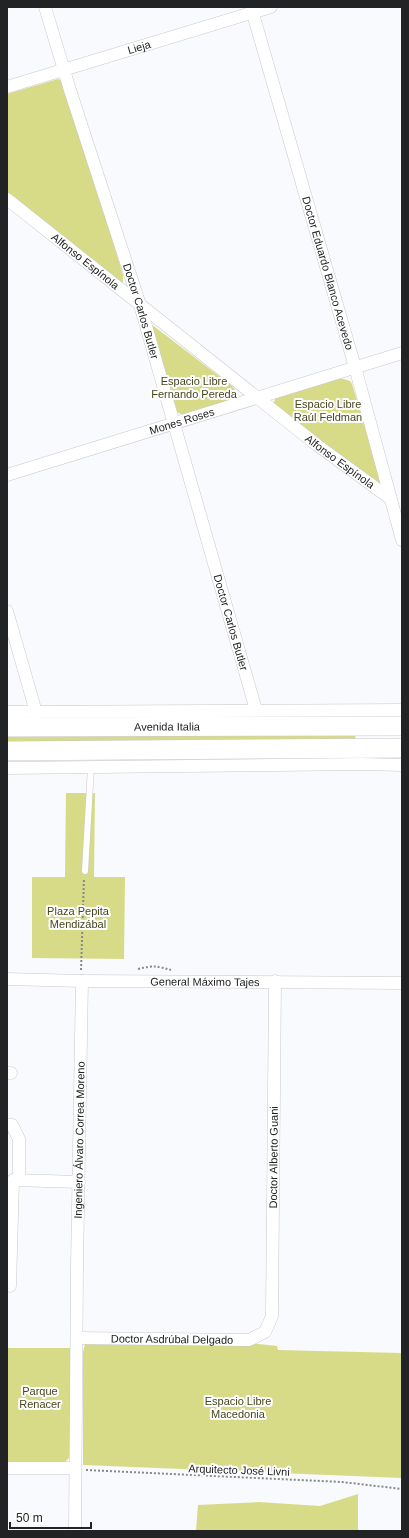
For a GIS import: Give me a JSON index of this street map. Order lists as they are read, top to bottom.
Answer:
{
  "streets": {
    "main road": ["Avenida Italia"],
    "street": [
      "Lieja",
      "Alfonso Espínola",
      "Doctor Eduardo Blanco Acevedo",
      "Doctor Carlos Butler",
      "Mones Roses",
      "General Máximo Tajes",
      "Ingeniero Álvaro Correa Moreno",
      "Doctor Alberto Guani",
      "Doctor Asdrúbal Delgado"
    ],
    "path": ["Arquitecto José Livni"]
  },
  "crossings": [
    ["Lieja", "Doctor Eduardo Blanco Acevedo"],
    ["Lieja", "Doctor Carlos Butler"],
    ["Alfonso Espínola", "Doctor Eduardo Blanco Acevedo"],
    ["Alfonso Espínola", "Doctor Carlos Butler"],
    ["Alfonso Espínola", "Mones Roses"],
    ["Doctor Eduardo Blanco Acevedo", "Mones Roses"],
    ["Doctor Carlos Butler", "Mones Roses"],
    ["Doctor Carlos Butler", "Avenida Italia"],
    ["General Máximo Tajes", "Ingeniero Álvaro Correa Moreno"],
    ["General Máximo Tajes", "Doctor Alberto Guani"],
    ["Ingeniero Álvaro Correa Moreno", "Doctor Asdrúbal Delgado"],
    ["Ingeniero Álvaro Correa Moreno", "Arquitecto José Livni"],
    ["Doctor Alberto Guani", "Doctor Asdrúbal Delgado"]
  ],
  "parks": [
    "Espacio Libre Fernando Pereda",
    "Espacio Libre Raúl Feldman",
    "Plaza Pepita Mendizábal",
    "Parque Renacer",
    "Espacio Libre Macedonia"
  ],
  "scale_bar": "50 m"
}
